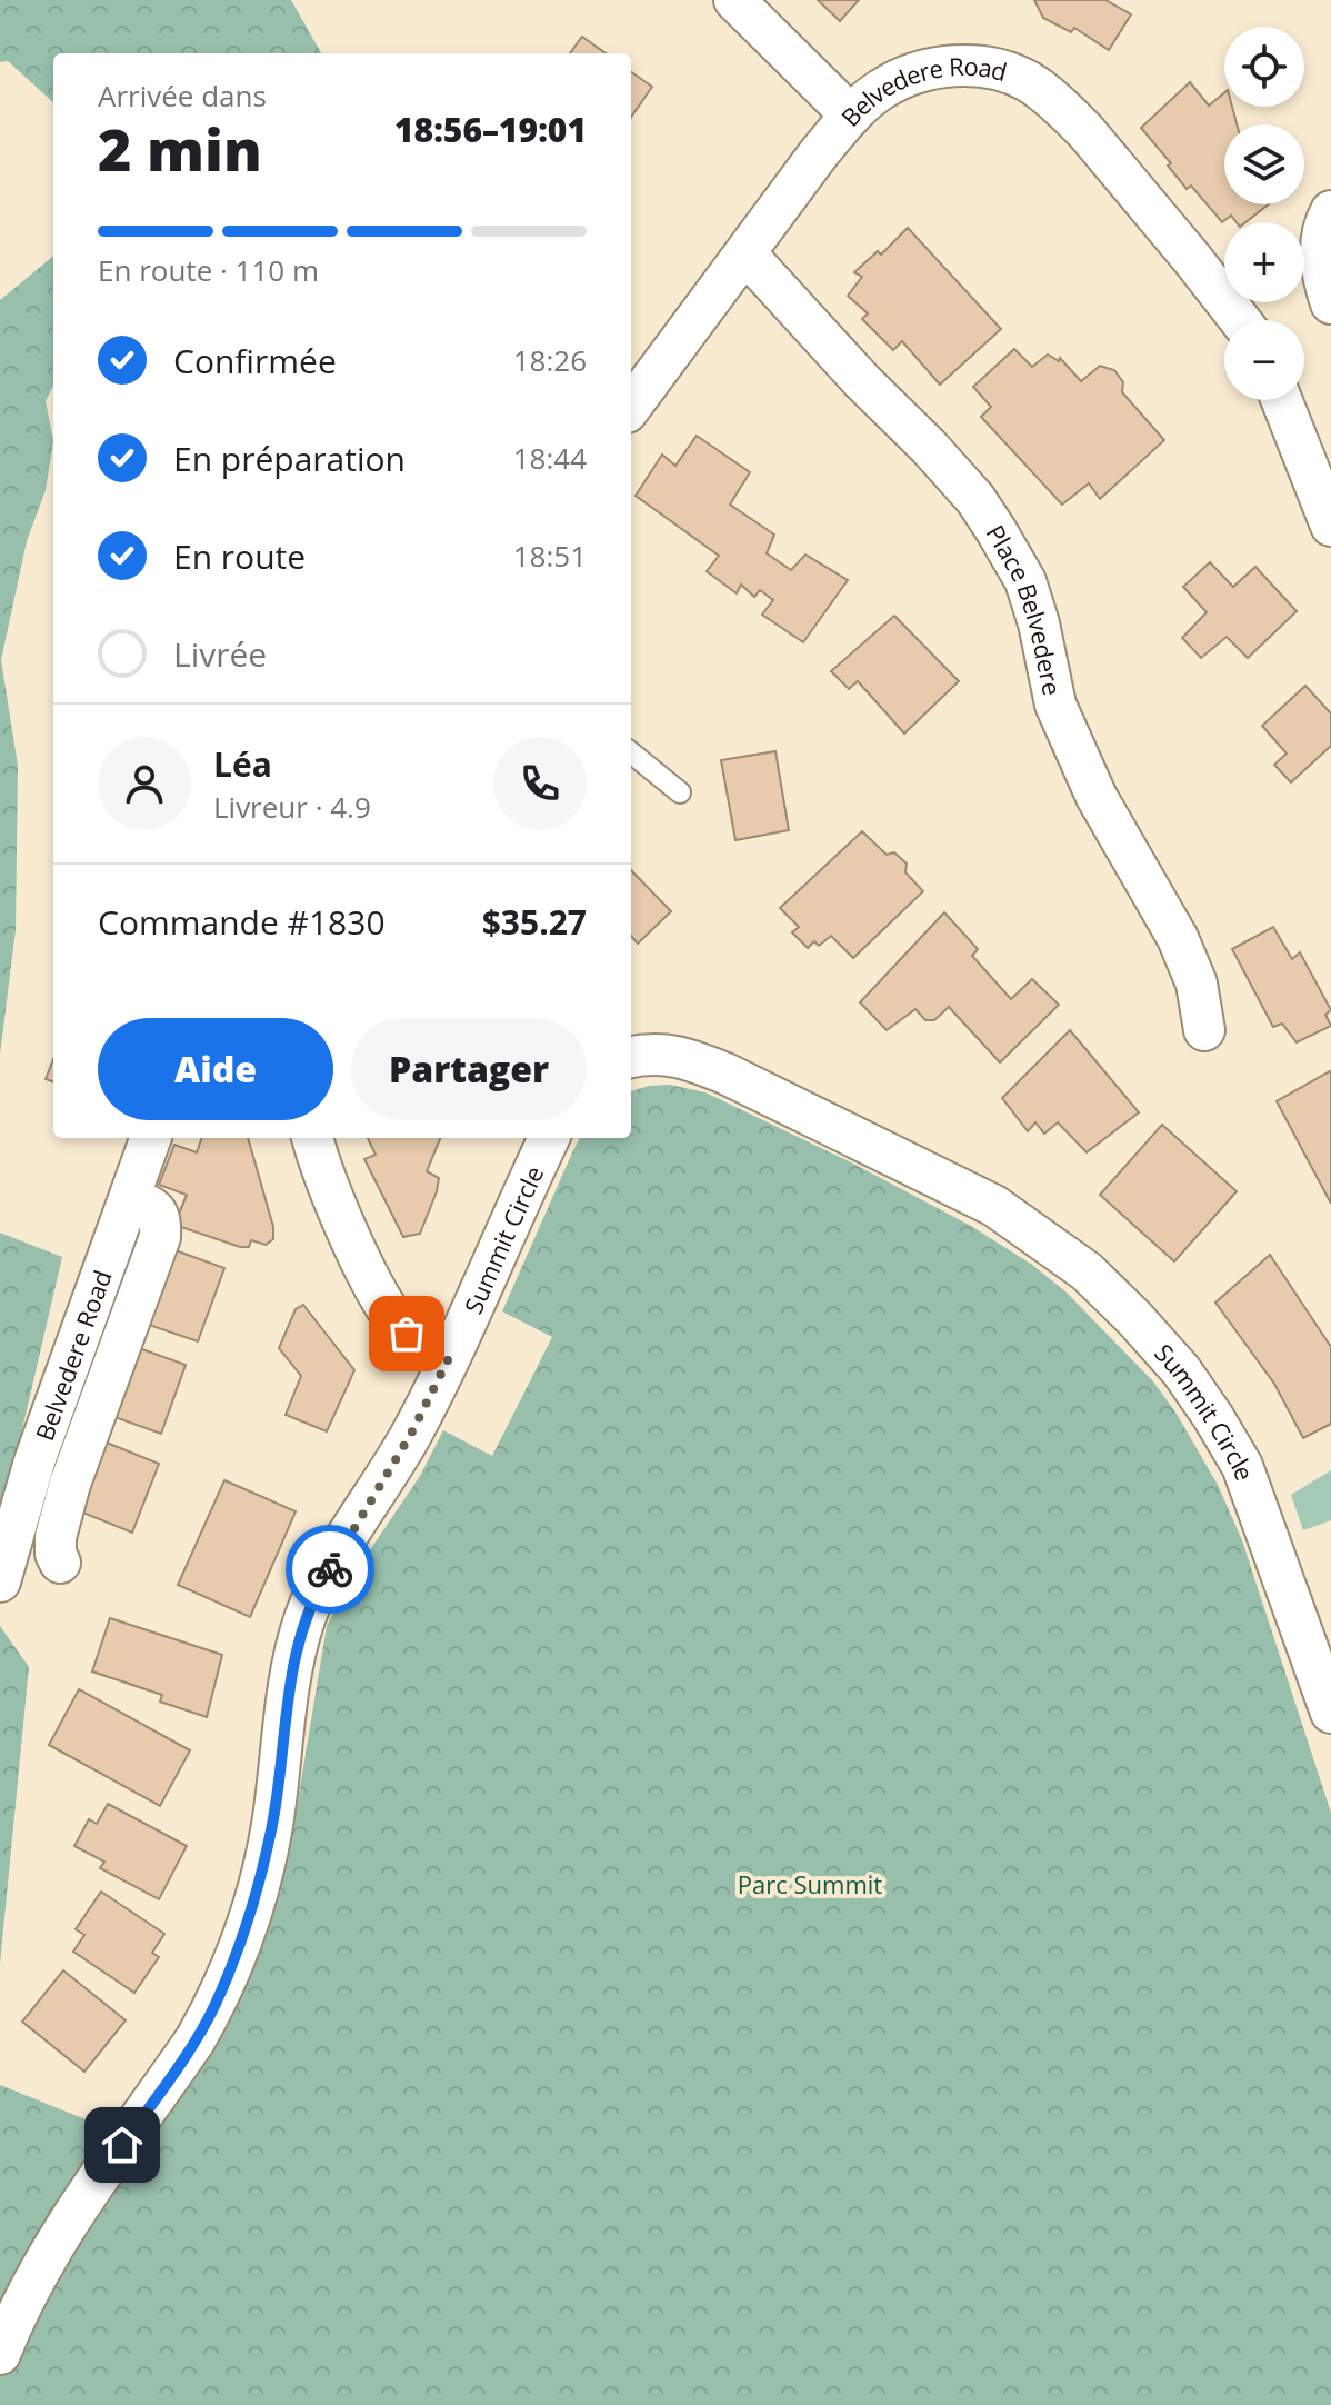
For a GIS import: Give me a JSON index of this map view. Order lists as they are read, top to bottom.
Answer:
{
  "streets": {
    "street": ["Belvedere Road", "Place Belvedere", "Summit Circle"]
  },
  "crossings": [
    ["Belvedere Road", "Place Belvedere"]
  ],
  "parks": ["Parc Summit"],
  "page": {
    "map_buttons": ["+", "−"],
    "heading": ["2 min", "Arrivée dans", "18:56–19:01"],
    "panel": [
      "Léa",
      "Livreur · 4.9",
      "Commande #1830",
      "$35.27"
    ],
    "bar": "En route · 110 m",
    "list": [
      ["Confirmée", "18:26"],
      ["En préparation", "18:44"],
      ["En route", "18:51"],
      "Livrée"
    ],
    "buttons": ["Aide", "Partager"]
  }
}
